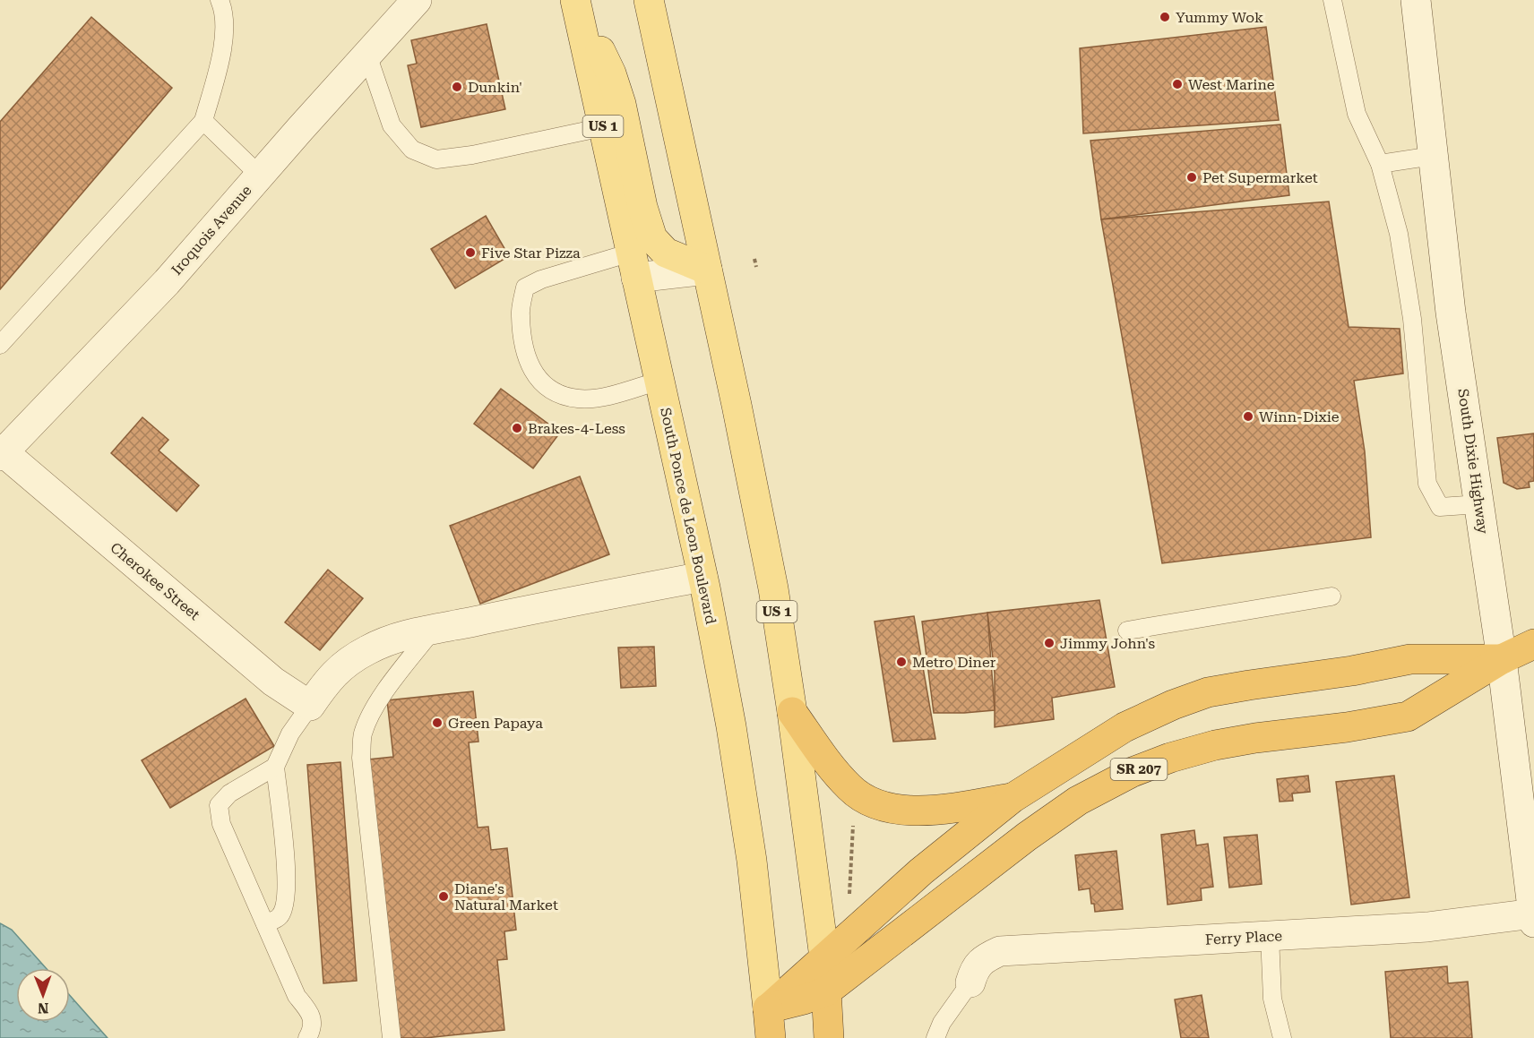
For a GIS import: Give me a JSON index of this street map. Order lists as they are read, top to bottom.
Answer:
{
  "streets": {
    "highway": ["US 1", "South Ponce de Leon Boulevard", "SR 207"],
    "street": [
      "Iroquois Avenue",
      "South Dixie Highway",
      "Cherokee Street",
      "Ferry Place"
    ]
  },
  "crossings": [
    ["US 1", "SR 207"],
    ["Iroquois Avenue", "Cherokee Street"],
    ["South Dixie Highway", "SR 207"],
    ["South Dixie Highway", "Ferry Place"],
    ["South Ponce de Leon Boulevard", "SR 207"]
  ],
  "places": [
    "Yummy Wok",
    "West Marine",
    "Dunkin'",
    "Pet Supermarket",
    "Five Star Pizza",
    "Winn-Dixie",
    "Brakes-4-Less",
    "Jimmy John's",
    "Metro Diner",
    "Green Papaya",
    "Diane's Natural Market"
  ],
  "north": "bottom"
}
